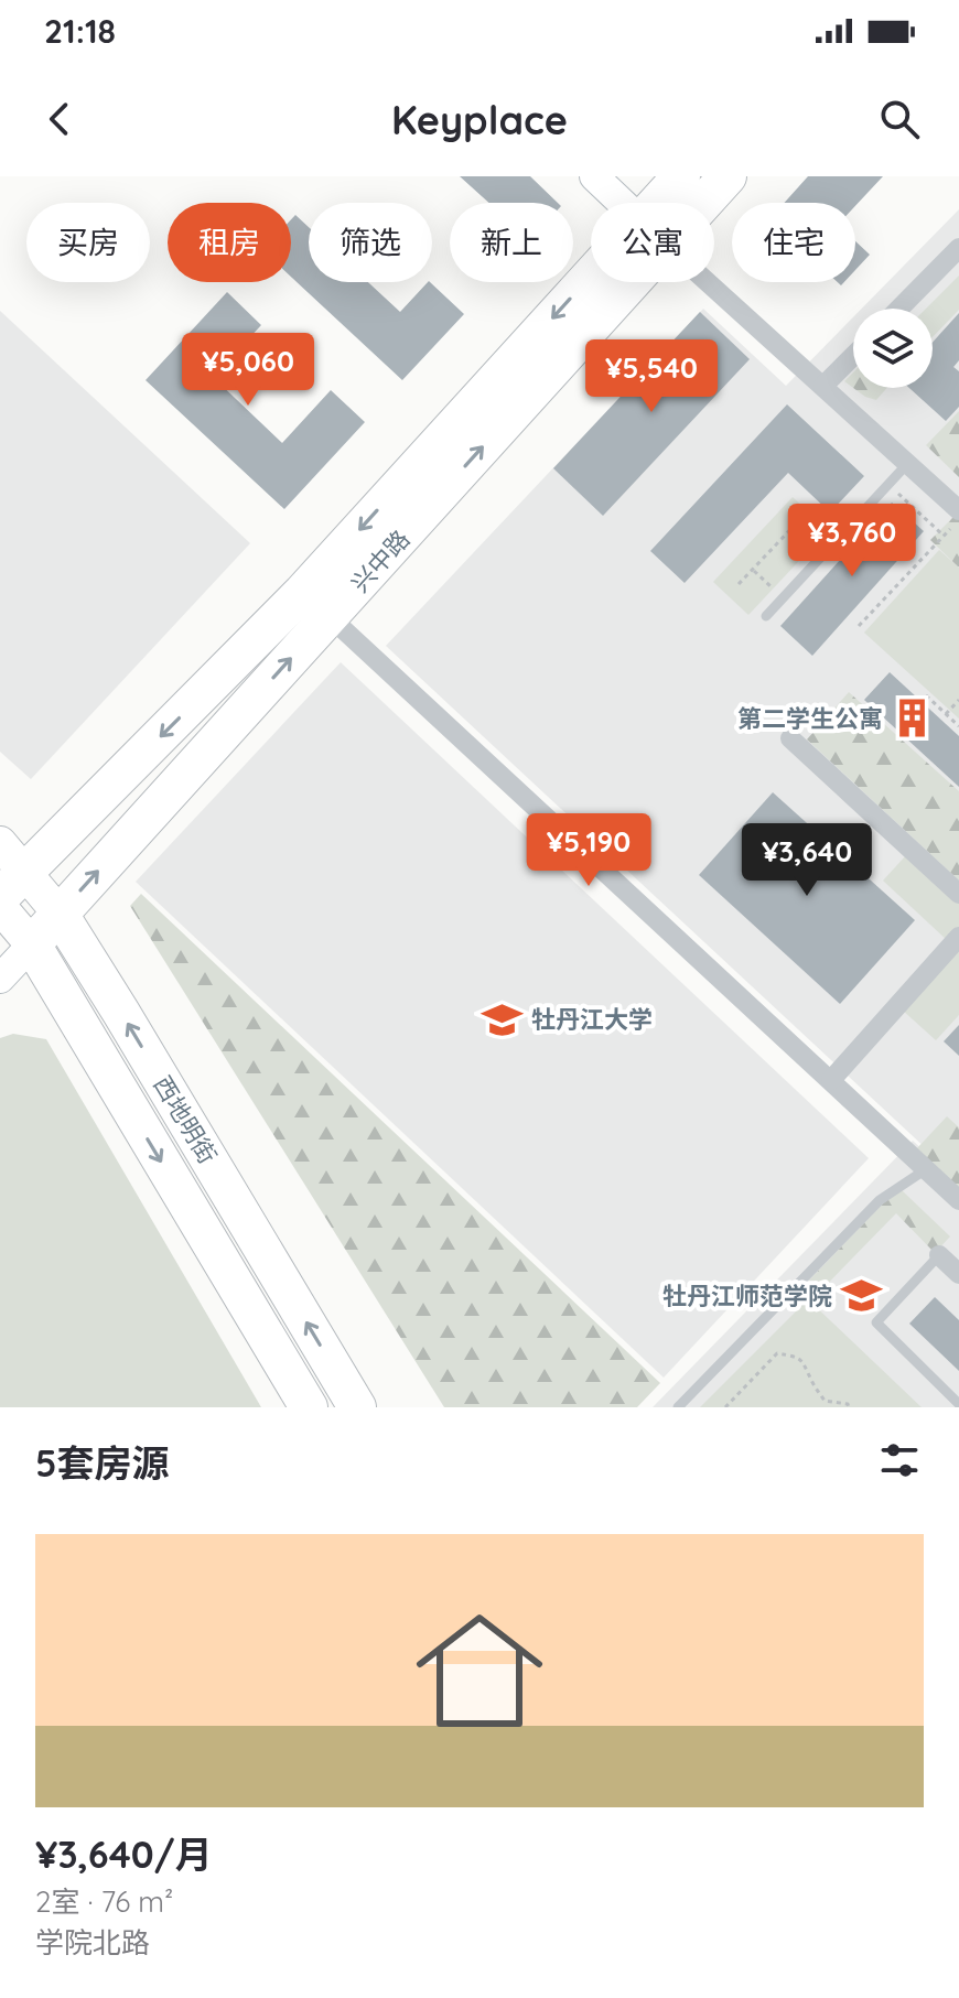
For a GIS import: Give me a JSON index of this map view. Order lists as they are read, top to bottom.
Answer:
{
  "streets": {
    "highway": ["兴中路", "西地明街"]
  },
  "crossings": [
    ["兴中路", "西地明街"]
  ],
  "places": {
    "building": ["第二学生公寓"],
    "school or university": ["牡丹江大学", "牡丹江师范学院"]
  },
  "page": {
    "status": "21:18",
    "header": "Keyplace",
    "chip": [
      "买房",
      "租房",
      "筛选",
      "新上",
      "公寓",
      "住宅"
    ],
    "price": [
      "¥5,060",
      "¥5,540",
      "¥3,760",
      "¥5,190",
      "¥3,640"
    ],
    "heading": "5套房源",
    "list": [
      {
        "name": "¥3,640/月",
        "note": "2室 · 76 m² · 学院北路"
      }
    ]
  }
}
